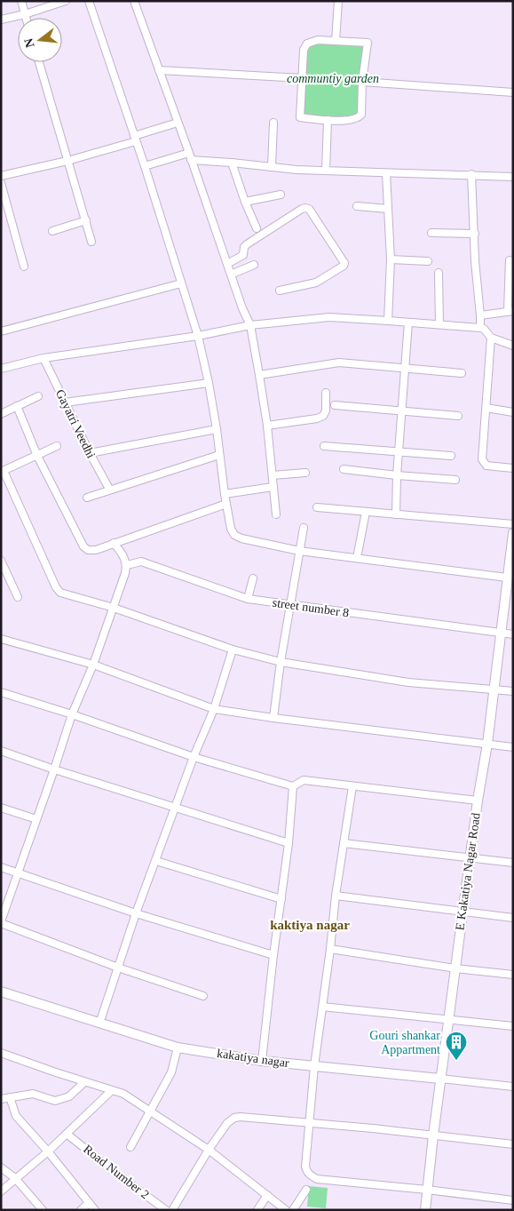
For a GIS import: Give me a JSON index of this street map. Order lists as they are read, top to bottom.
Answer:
{
  "streets": {
    "street": [
      "Gayatri Veedhi",
      "street number 8",
      "E Kakatiya Nagar Road",
      "kakatiya nagar",
      "Road Number 2"
    ]
  },
  "crossings": [
    ["street number 8", "E Kakatiya Nagar Road"],
    ["E Kakatiya Nagar Road", "kakatiya nagar"]
  ],
  "districts": ["kaktiya nagar"],
  "parks": ["communtiy garden"],
  "places": {
    "building": ["Gouri shankar Appartment"]
  },
  "north": "left"
}
